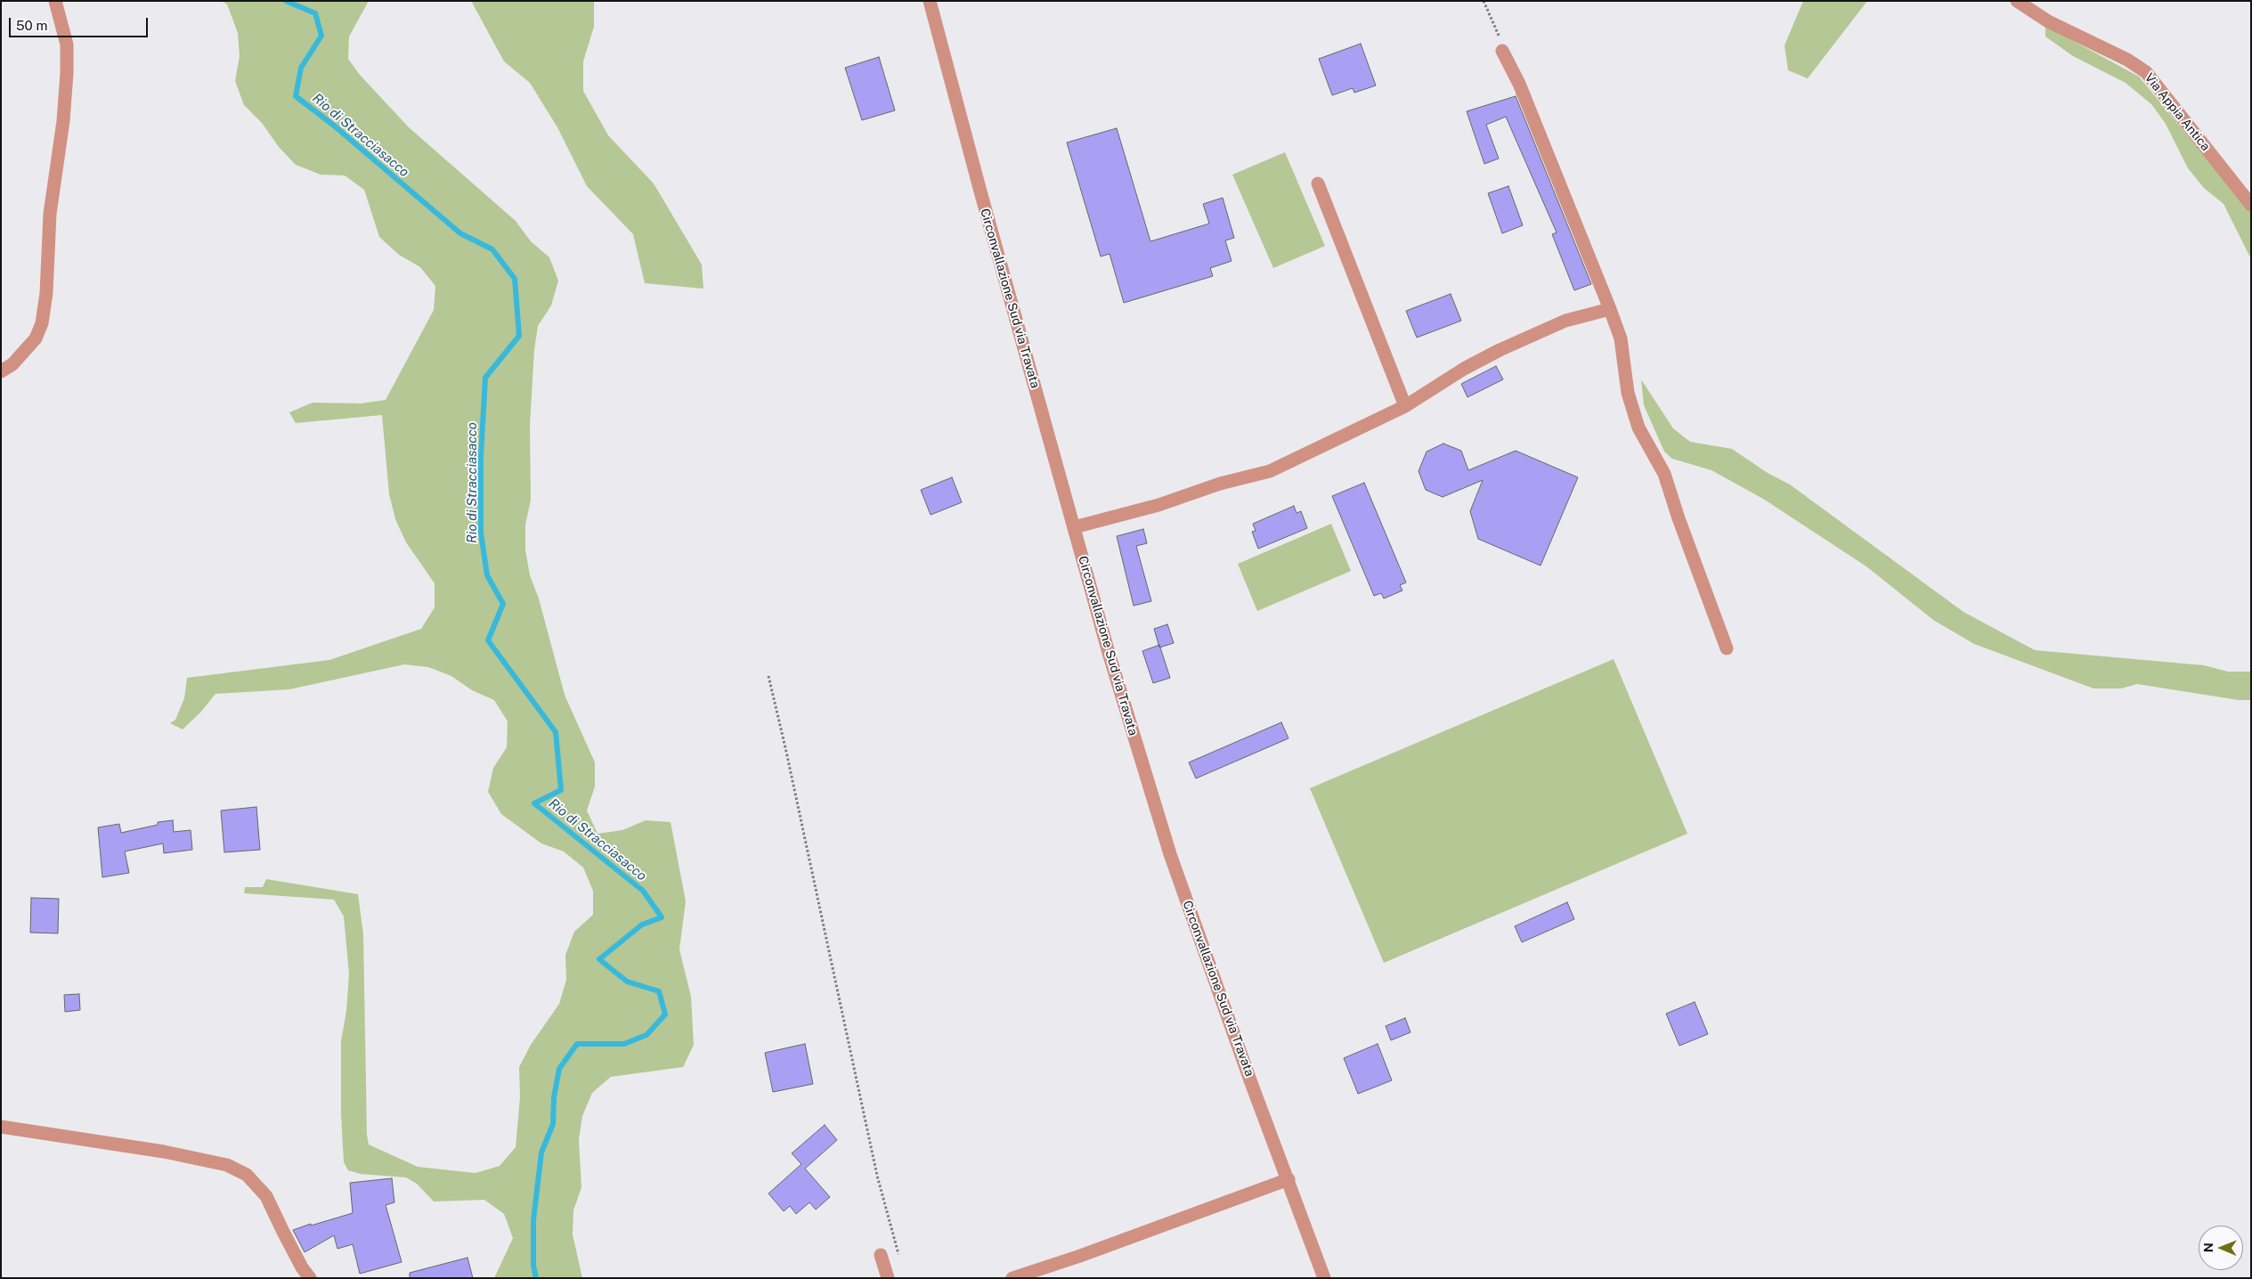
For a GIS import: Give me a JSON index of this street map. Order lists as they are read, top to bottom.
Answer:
{
  "streets": {
    "street": ["Via Appia Antica", "Circonvallazione Sud via Travata"]
  },
  "water": ["Rio di Stracciasacco"],
  "scale_bar": "50 m",
  "north": "left"
}
